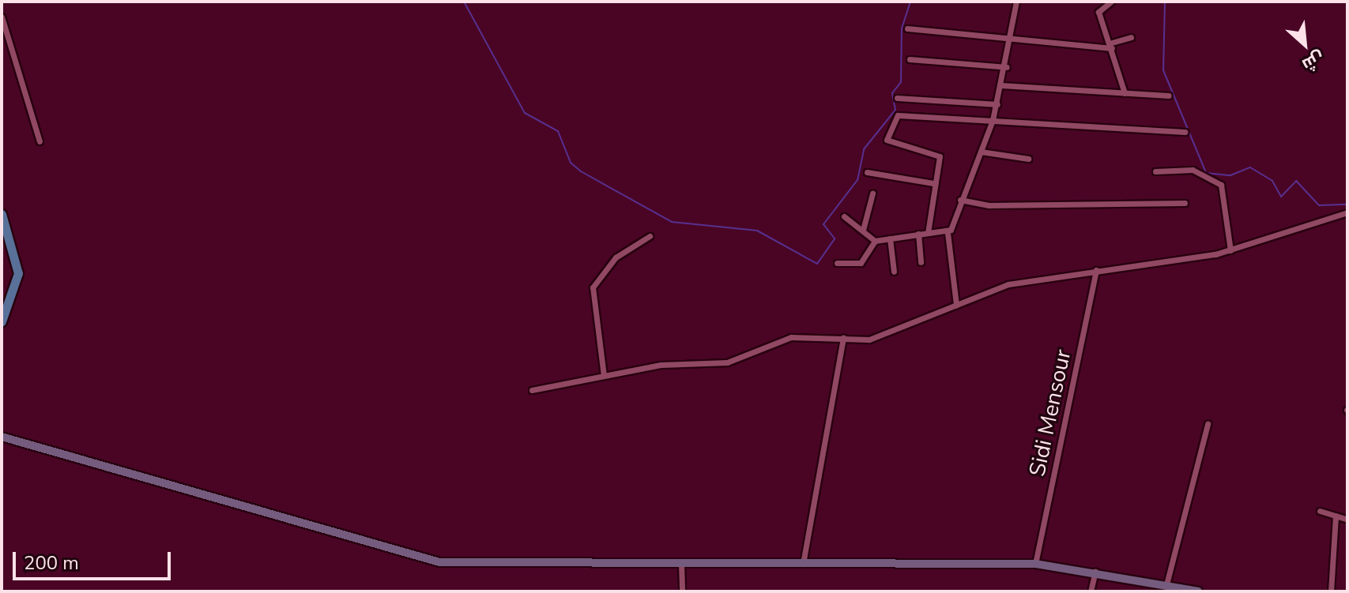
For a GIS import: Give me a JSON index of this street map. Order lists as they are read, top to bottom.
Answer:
{
  "streets": {
    "street": ["Sidi Mensour"]
  },
  "scale_bar": "200 m",
  "north": "bottom right"
}
